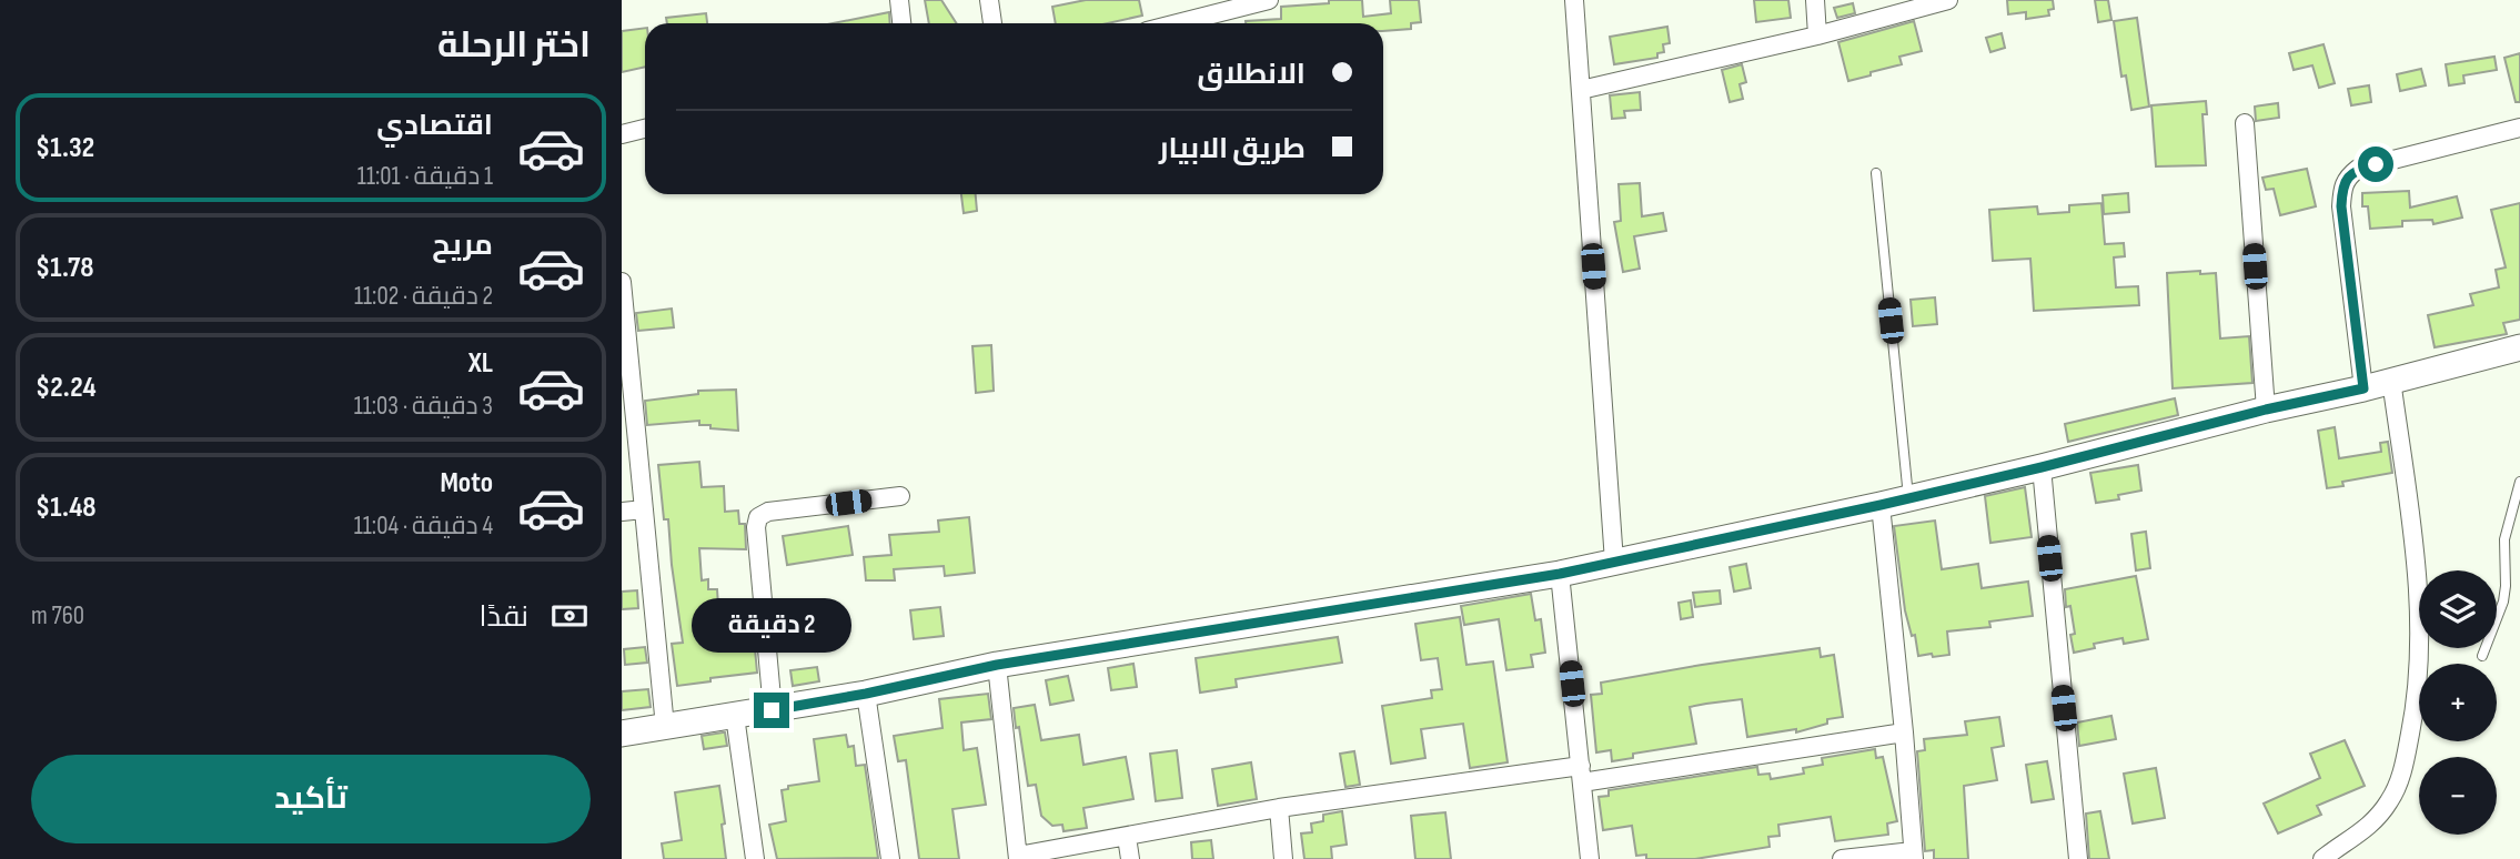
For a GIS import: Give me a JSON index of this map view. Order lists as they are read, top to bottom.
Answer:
{
  "page": {
    "heading": "اختر الرحلة",
    "banner": ["الانطلاق", "طريق الابيار"],
    "list": [
      {
        "name": "اقتصادي",
        "note": "1 دقيقة · 11:01",
        "value": "$1.32"
      },
      {
        "name": "مريح",
        "note": "2 دقيقة · 11:02",
        "value": "$1.78"
      },
      {
        "name": "XL",
        "note": "3 دقيقة · 11:03",
        "value": "$2.24"
      },
      {
        "name": "Moto",
        "note": "4 دقيقة · 11:04",
        "value": "$1.48"
      }
    ],
    "map_buttons": ["+", "−"],
    "pay": ["نقدًا", "760 m"],
    "bubble": "2 دقيقة",
    "buttons": "تأكيد"
  }
}
